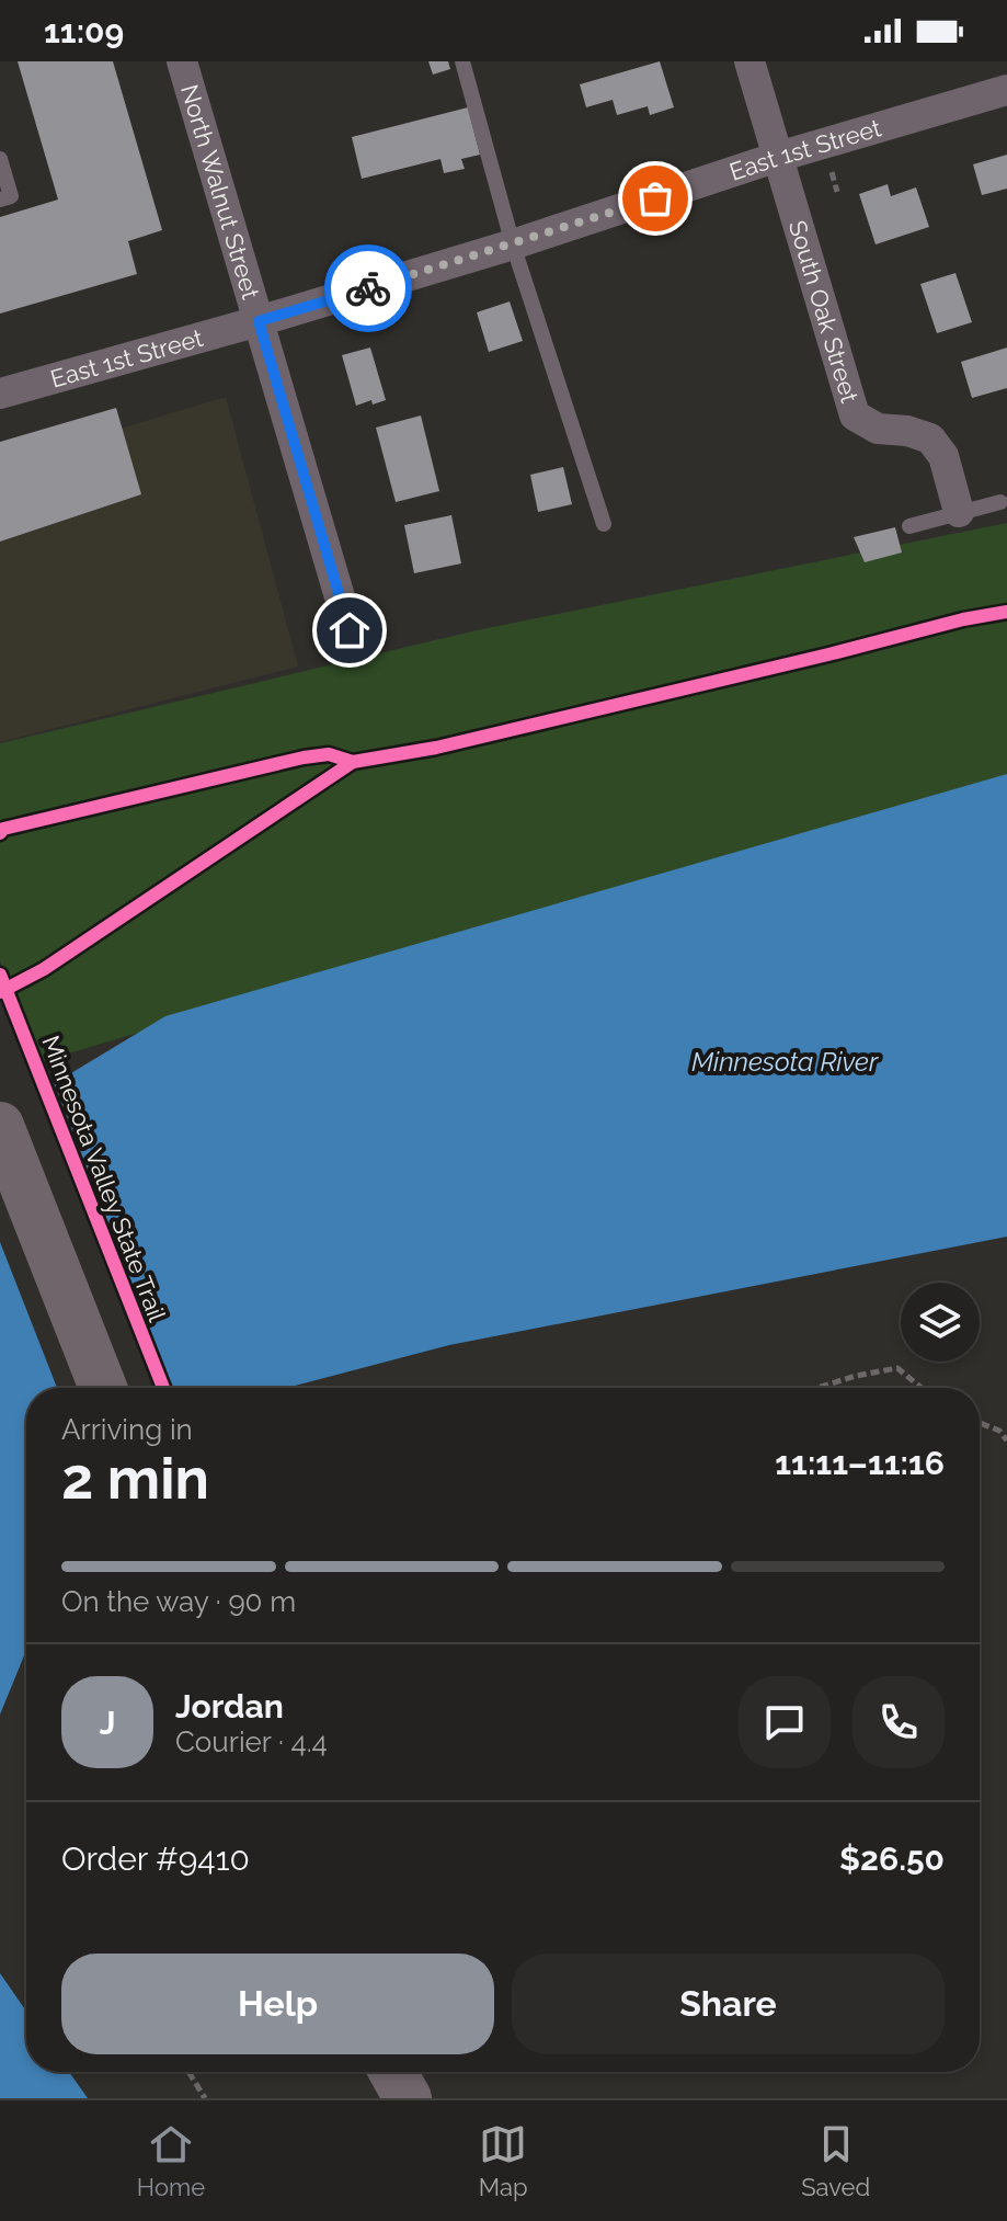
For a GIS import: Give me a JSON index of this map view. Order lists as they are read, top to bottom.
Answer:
{
  "streets": {
    "street": ["East 1st Street", "North Walnut Street", "South Oak Street"],
    "cycle path": ["Minnesota Valley State Trail"]
  },
  "crossings": [
    ["East 1st Street", "North Walnut Street"],
    ["East 1st Street", "South Oak Street"]
  ],
  "water": ["Minnesota River"],
  "page": {
    "status": "11:09",
    "heading": ["2 min", "Arriving in", "11:11–11:16"],
    "panel": [
      "Jordan",
      "Courier · 4.4",
      "Order #9410",
      "$26.50"
    ],
    "bar": "On the way · 90 m",
    "round": "J",
    "buttons": ["Help", "Share"],
    "tabs": ["Home", "Map", "Saved"]
  }
}
